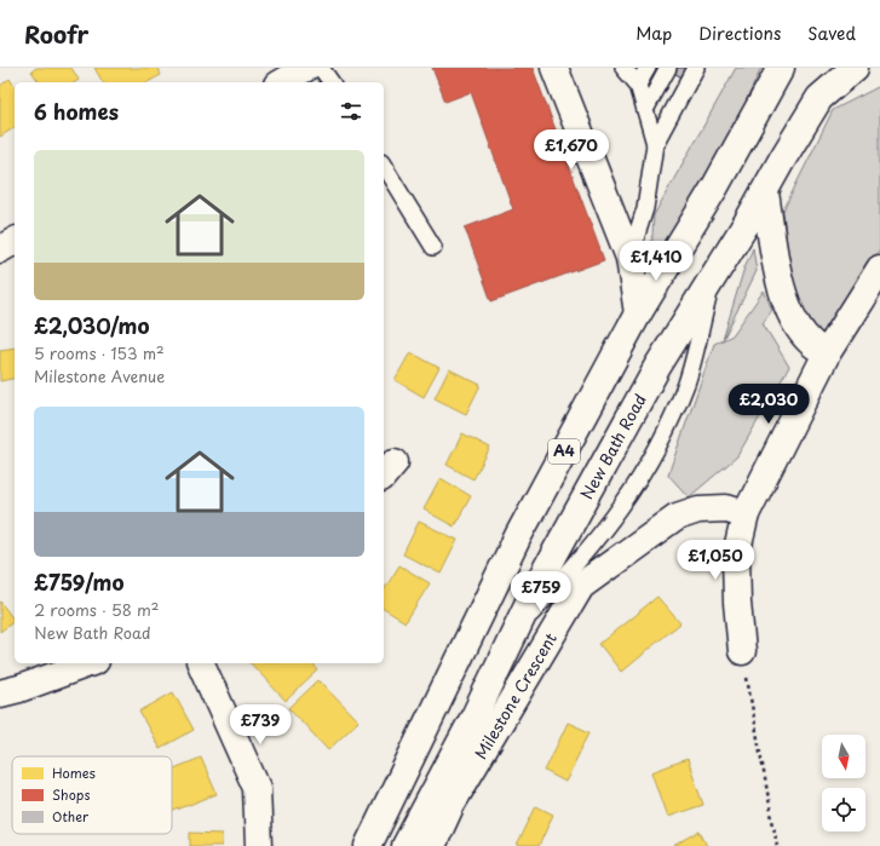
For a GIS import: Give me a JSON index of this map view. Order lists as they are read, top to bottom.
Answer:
{
  "streets": {
    "main road": ["New Bath Road", "A4", "Milestone Crescent"]
  },
  "legend": ["Homes", "Shops", "Other"],
  "north": "bottom",
  "page": {
    "header": "Roofr",
    "nav": ["Map", "Directions", "Saved"],
    "heading": "6 homes",
    "price": [
      "£1,670",
      "£1,410",
      "£2,030",
      "£1,050",
      "£759",
      "£739"
    ],
    "list": [
      {
        "name": "£2,030/mo",
        "note": "5 rooms · 153 m² · Milestone Avenue"
      },
      {
        "name": "£759/mo",
        "note": "2 rooms · 58 m² · New Bath Road"
      }
    ]
  }
}
